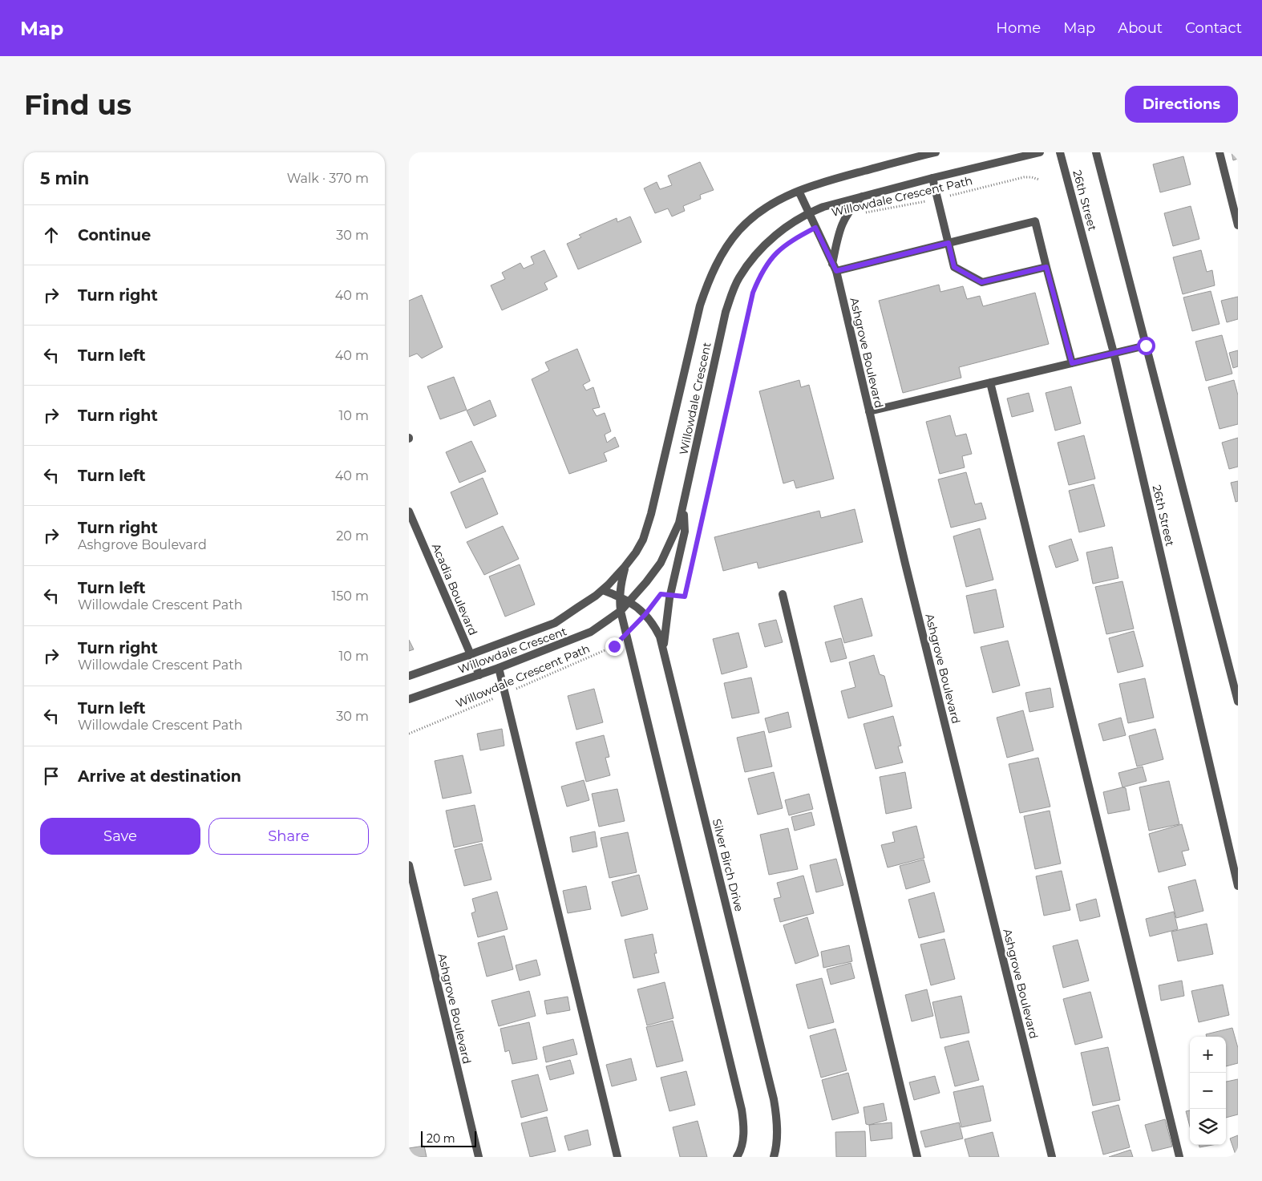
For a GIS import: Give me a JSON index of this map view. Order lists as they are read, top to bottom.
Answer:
{
  "streets": {
    "street": [
      "26th Street",
      "Ashgrove Boulevard",
      "Willowdale Crescent",
      "Acadia Boulevard",
      "Silver Birch Drive"
    ],
    "path": ["Willowdale Crescent Path"]
  },
  "crossings": [
    ["Ashgrove Boulevard", "Willowdale Crescent"],
    ["Willowdale Crescent", "Acadia Boulevard"],
    ["Willowdale Crescent", "Silver Birch Drive"]
  ],
  "scale_bar": "20 m",
  "page": {
    "header": "Map",
    "nav": [
      "Home",
      "Map",
      "About",
      "Contact"
    ],
    "buttons": [
      "Directions",
      ["Save", "Share"]
    ],
    "title": "Find us",
    "heading": ["5 min", "Walk · 370 m"],
    "list": [
      ["Continue", "30 m"],
      ["Turn right", "40 m"],
      ["Turn left", "40 m"],
      ["Turn right", "10 m"],
      ["Turn left", "40 m"],
      ["Turn right", "Ashgrove Boulevard", "20 m"],
      ["Turn left", "Willowdale Crescent Path", "150 m"],
      ["Turn right", "Willowdale Crescent Path", "10 m"],
      ["Turn left", "Willowdale Crescent Path", "30 m"],
      "Arrive at destination"
    ],
    "map_buttons": ["+", "−"],
    "scale": "20 m"
  }
}
